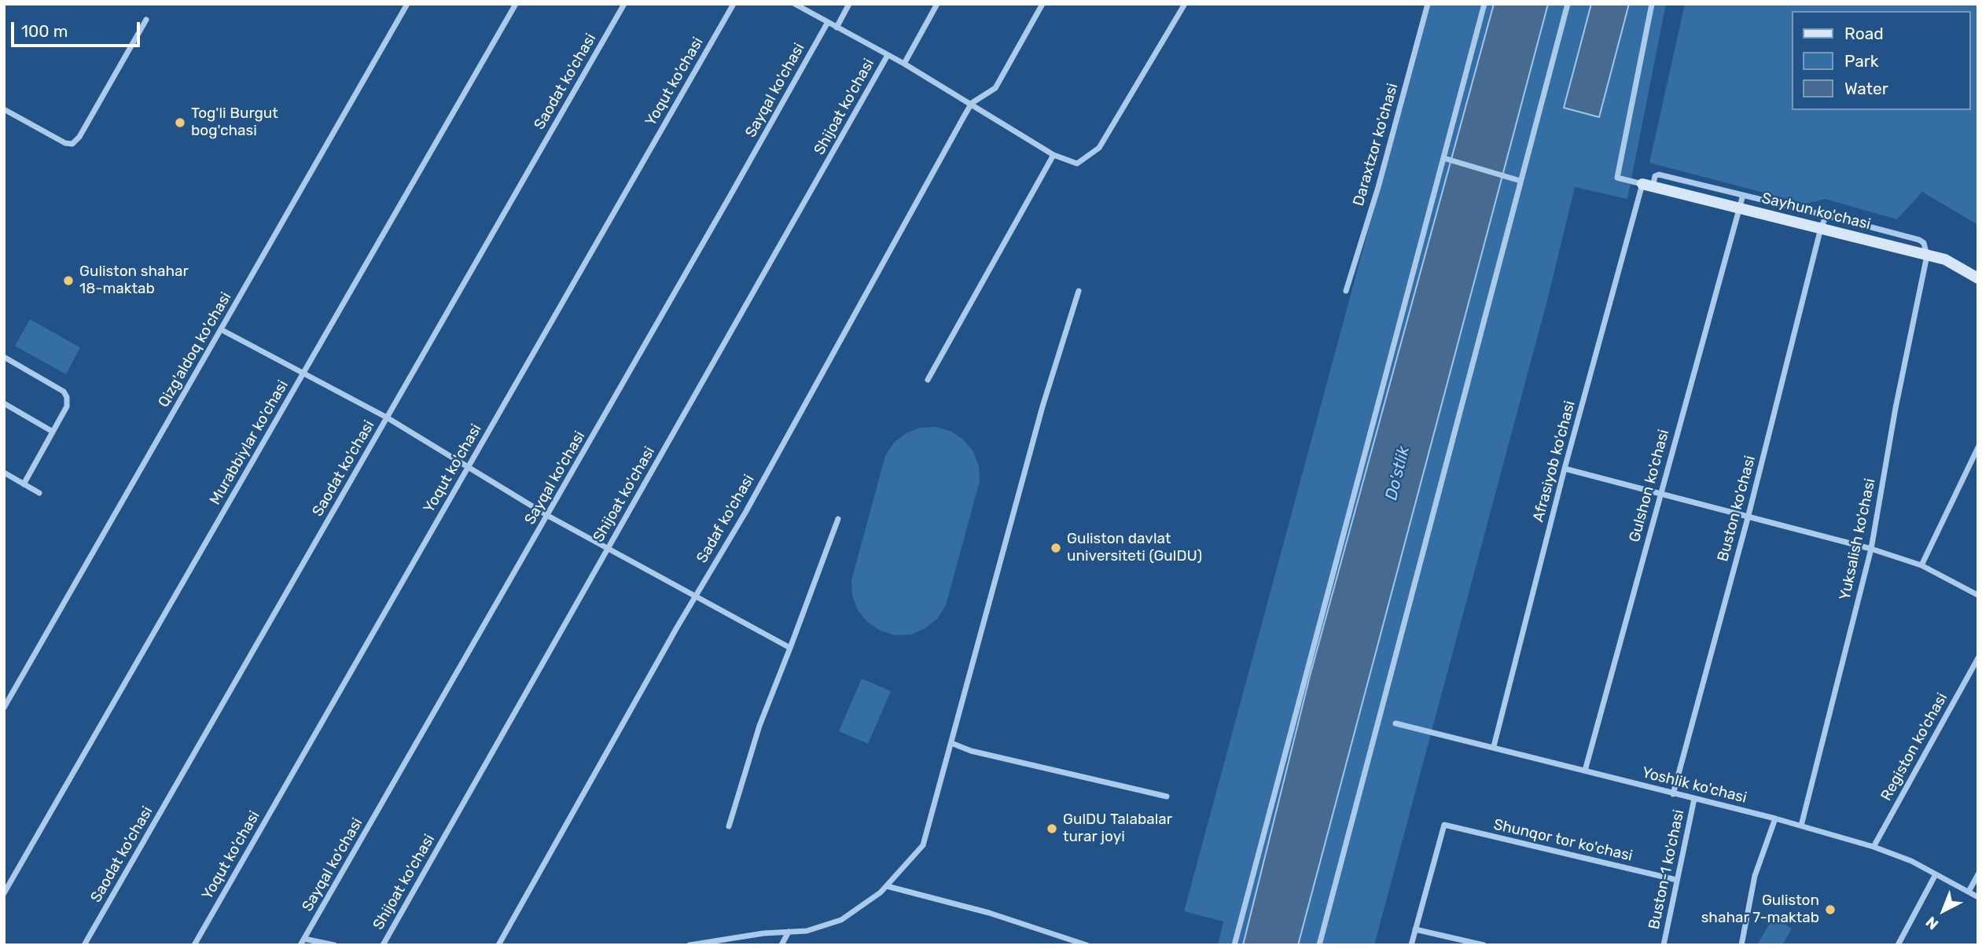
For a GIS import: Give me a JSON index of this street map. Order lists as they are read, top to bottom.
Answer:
{
  "streets": {
    "street": [
      "Saodat ko'chasi",
      "Yoqut ko'chasi",
      "Sayqal ko'chasi",
      "Shijoat ko'chasi",
      "Daraxtzor ko'chasi",
      "Sayhun ko'chasi",
      "Qizg'aldoq ko'chasi",
      "Murabbiylar ko'chasi",
      "Afrasiyob ko'chasi",
      "Gulshon ko'chasi",
      "Buston ko'chasi",
      "Sadaf ko'chasi",
      "Yuksalish ko'chasi",
      "Registon ko'chasi",
      "Yoshlik ko'chasi",
      "Shunqor tor ko'chasi",
      "Buston-1 ko'chasi"
    ]
  },
  "crossings": [
    ["Sayhun ko'chasi", "Afrasiyob ko'chasi"],
    ["Sayhun ko'chasi", "Gulshon ko'chasi"],
    ["Sayhun ko'chasi", "Buston ko'chasi"],
    ["Sayhun ko'chasi", "Yuksalish ko'chasi"],
    ["Afrasiyob ko'chasi", "Yoshlik ko'chasi"],
    ["Gulshon ko'chasi", "Yoshlik ko'chasi"],
    ["Buston ko'chasi", "Yoshlik ko'chasi"],
    ["Yuksalish ko'chasi", "Yoshlik ko'chasi"],
    ["Registon ko'chasi", "Yoshlik ko'chasi"],
    ["Yoshlik ko'chasi", "Buston-1 ko'chasi"],
    ["Shunqor tor ko'chasi", "Buston-1 ko'chasi"]
  ],
  "water": ["Do'stlik"],
  "places": [
    "Tog'li Burgut bog'chasi",
    "Guliston shahar 18-maktab",
    "Guliston davlat universiteti (GulDU)",
    "GulDU Talabalar turar joyi",
    "Guliston shahar 7-maktab"
  ],
  "legend": ["Road", "Park", "Water"],
  "scale_bar": "100 m",
  "north": "bottom left"
}
